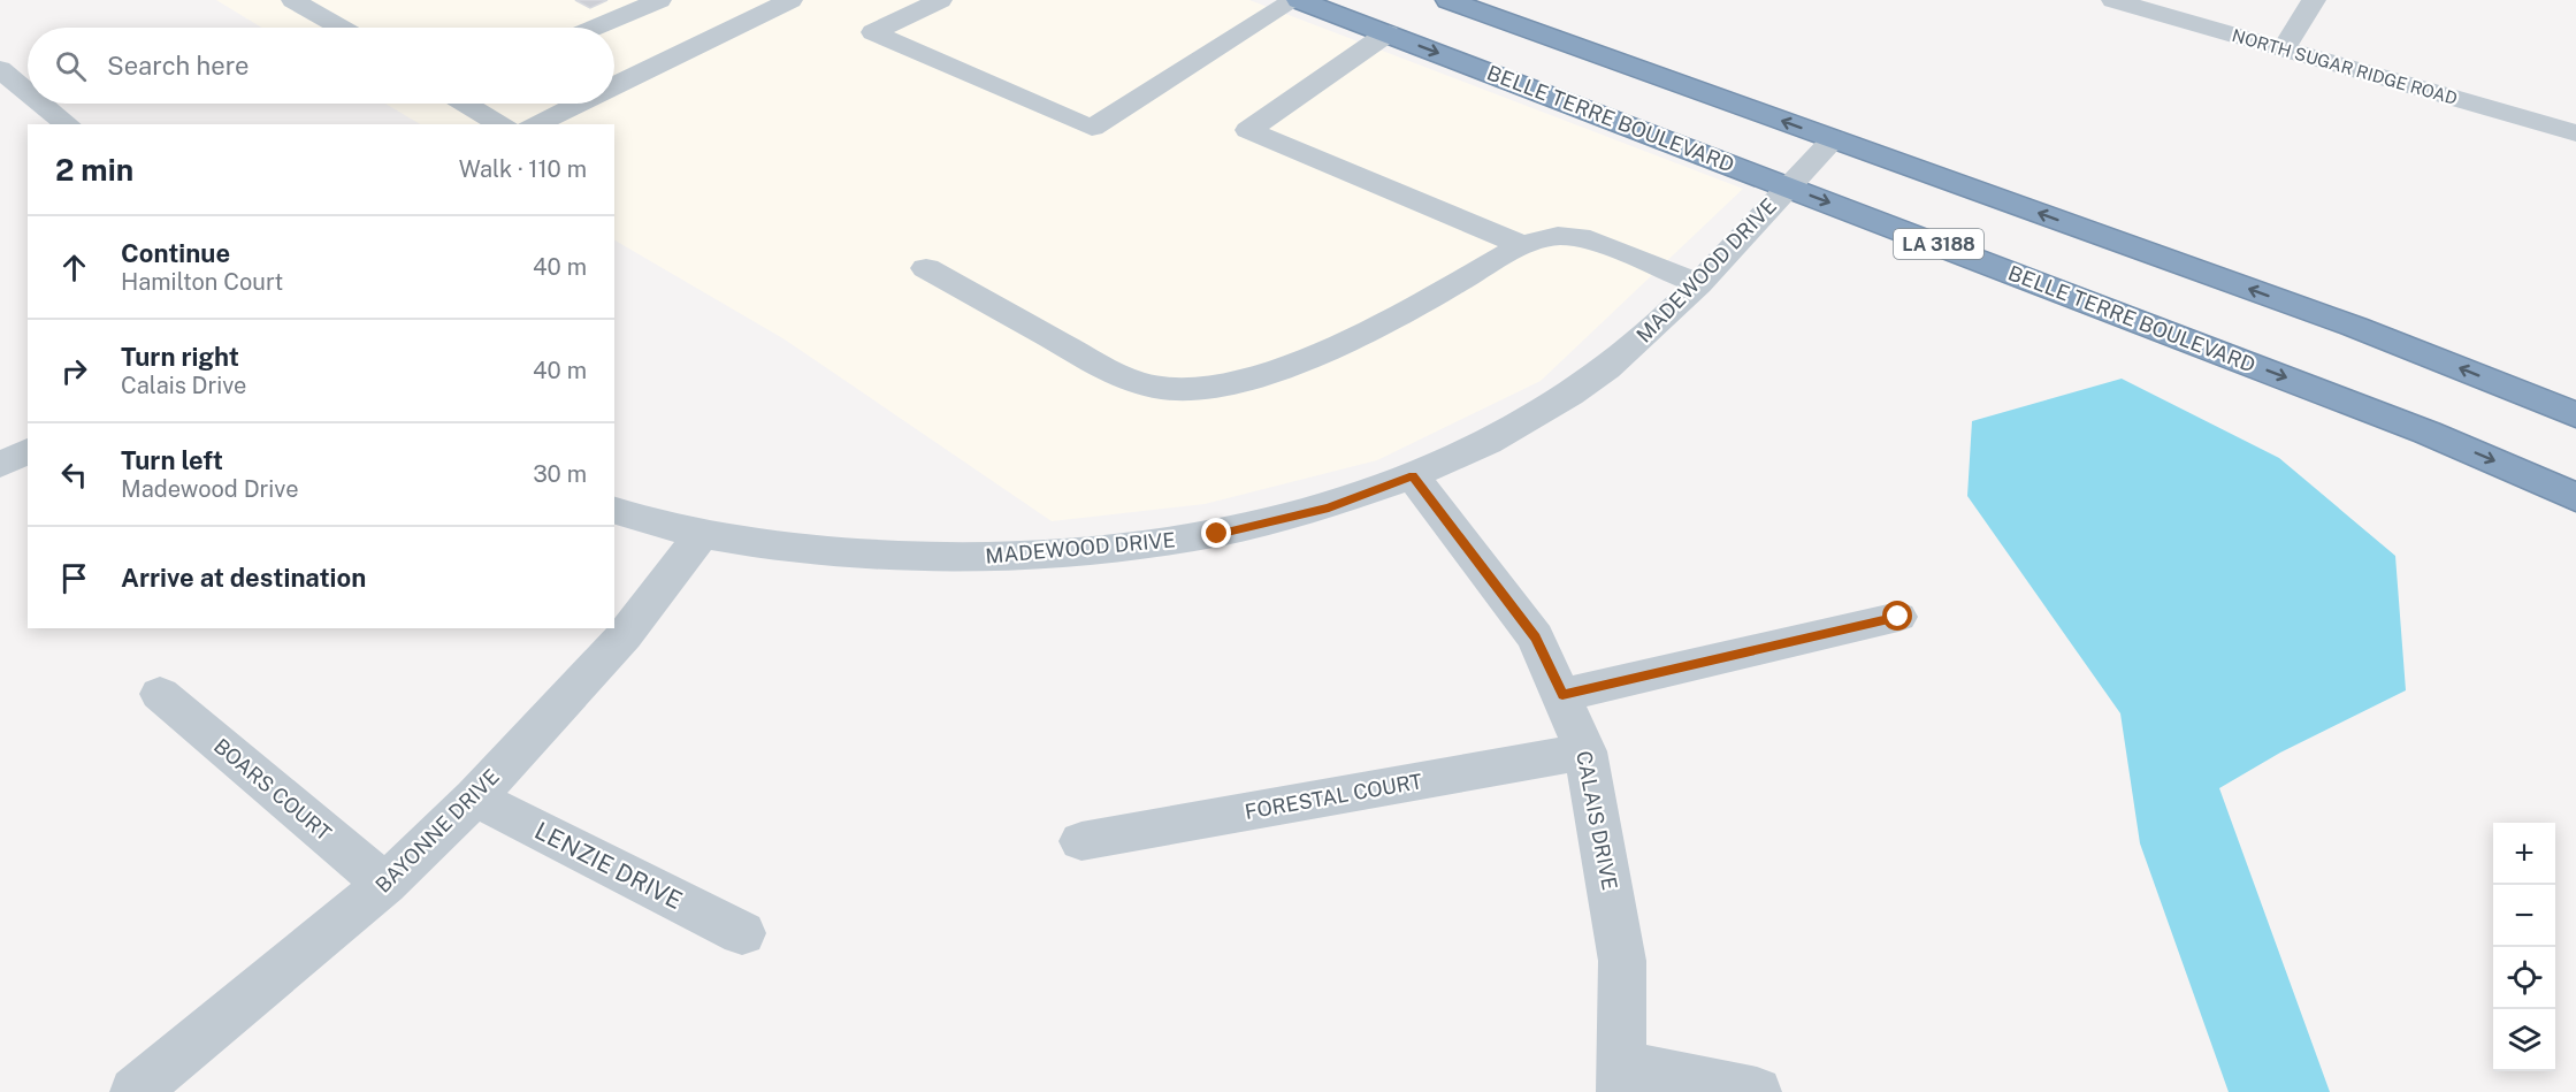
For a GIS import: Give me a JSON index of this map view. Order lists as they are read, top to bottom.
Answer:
{
  "streets": {
    "highway": ["BELLE TERRE BOULEVARD", "LA 3188"],
    "street": [
      "NORTH SUGAR RIDGE ROAD",
      "MADEWOOD DRIVE",
      "BOARS COURT",
      "FORESTAL COURT",
      "CALAIS DRIVE",
      "BAYONNE DRIVE",
      "LENZIE DRIVE"
    ]
  },
  "crossings": [
    ["BELLE TERRE BOULEVARD", "MADEWOOD DRIVE"],
    ["MADEWOOD DRIVE", "CALAIS DRIVE"],
    ["MADEWOOD DRIVE", "BAYONNE DRIVE"],
    ["BOARS COURT", "BAYONNE DRIVE"],
    ["FORESTAL COURT", "CALAIS DRIVE"],
    ["BAYONNE DRIVE", "LENZIE DRIVE"]
  ],
  "page": {
    "search": "Search here",
    "heading": ["2 min", "Walk · 110 m"],
    "list": [
      ["Continue", "Hamilton Court", "40 m"],
      ["Turn right", "Calais Drive", "40 m"],
      ["Turn left", "Madewood Drive", "30 m"],
      "Arrive at destination"
    ],
    "map_buttons": ["+", "−"]
  }
}
